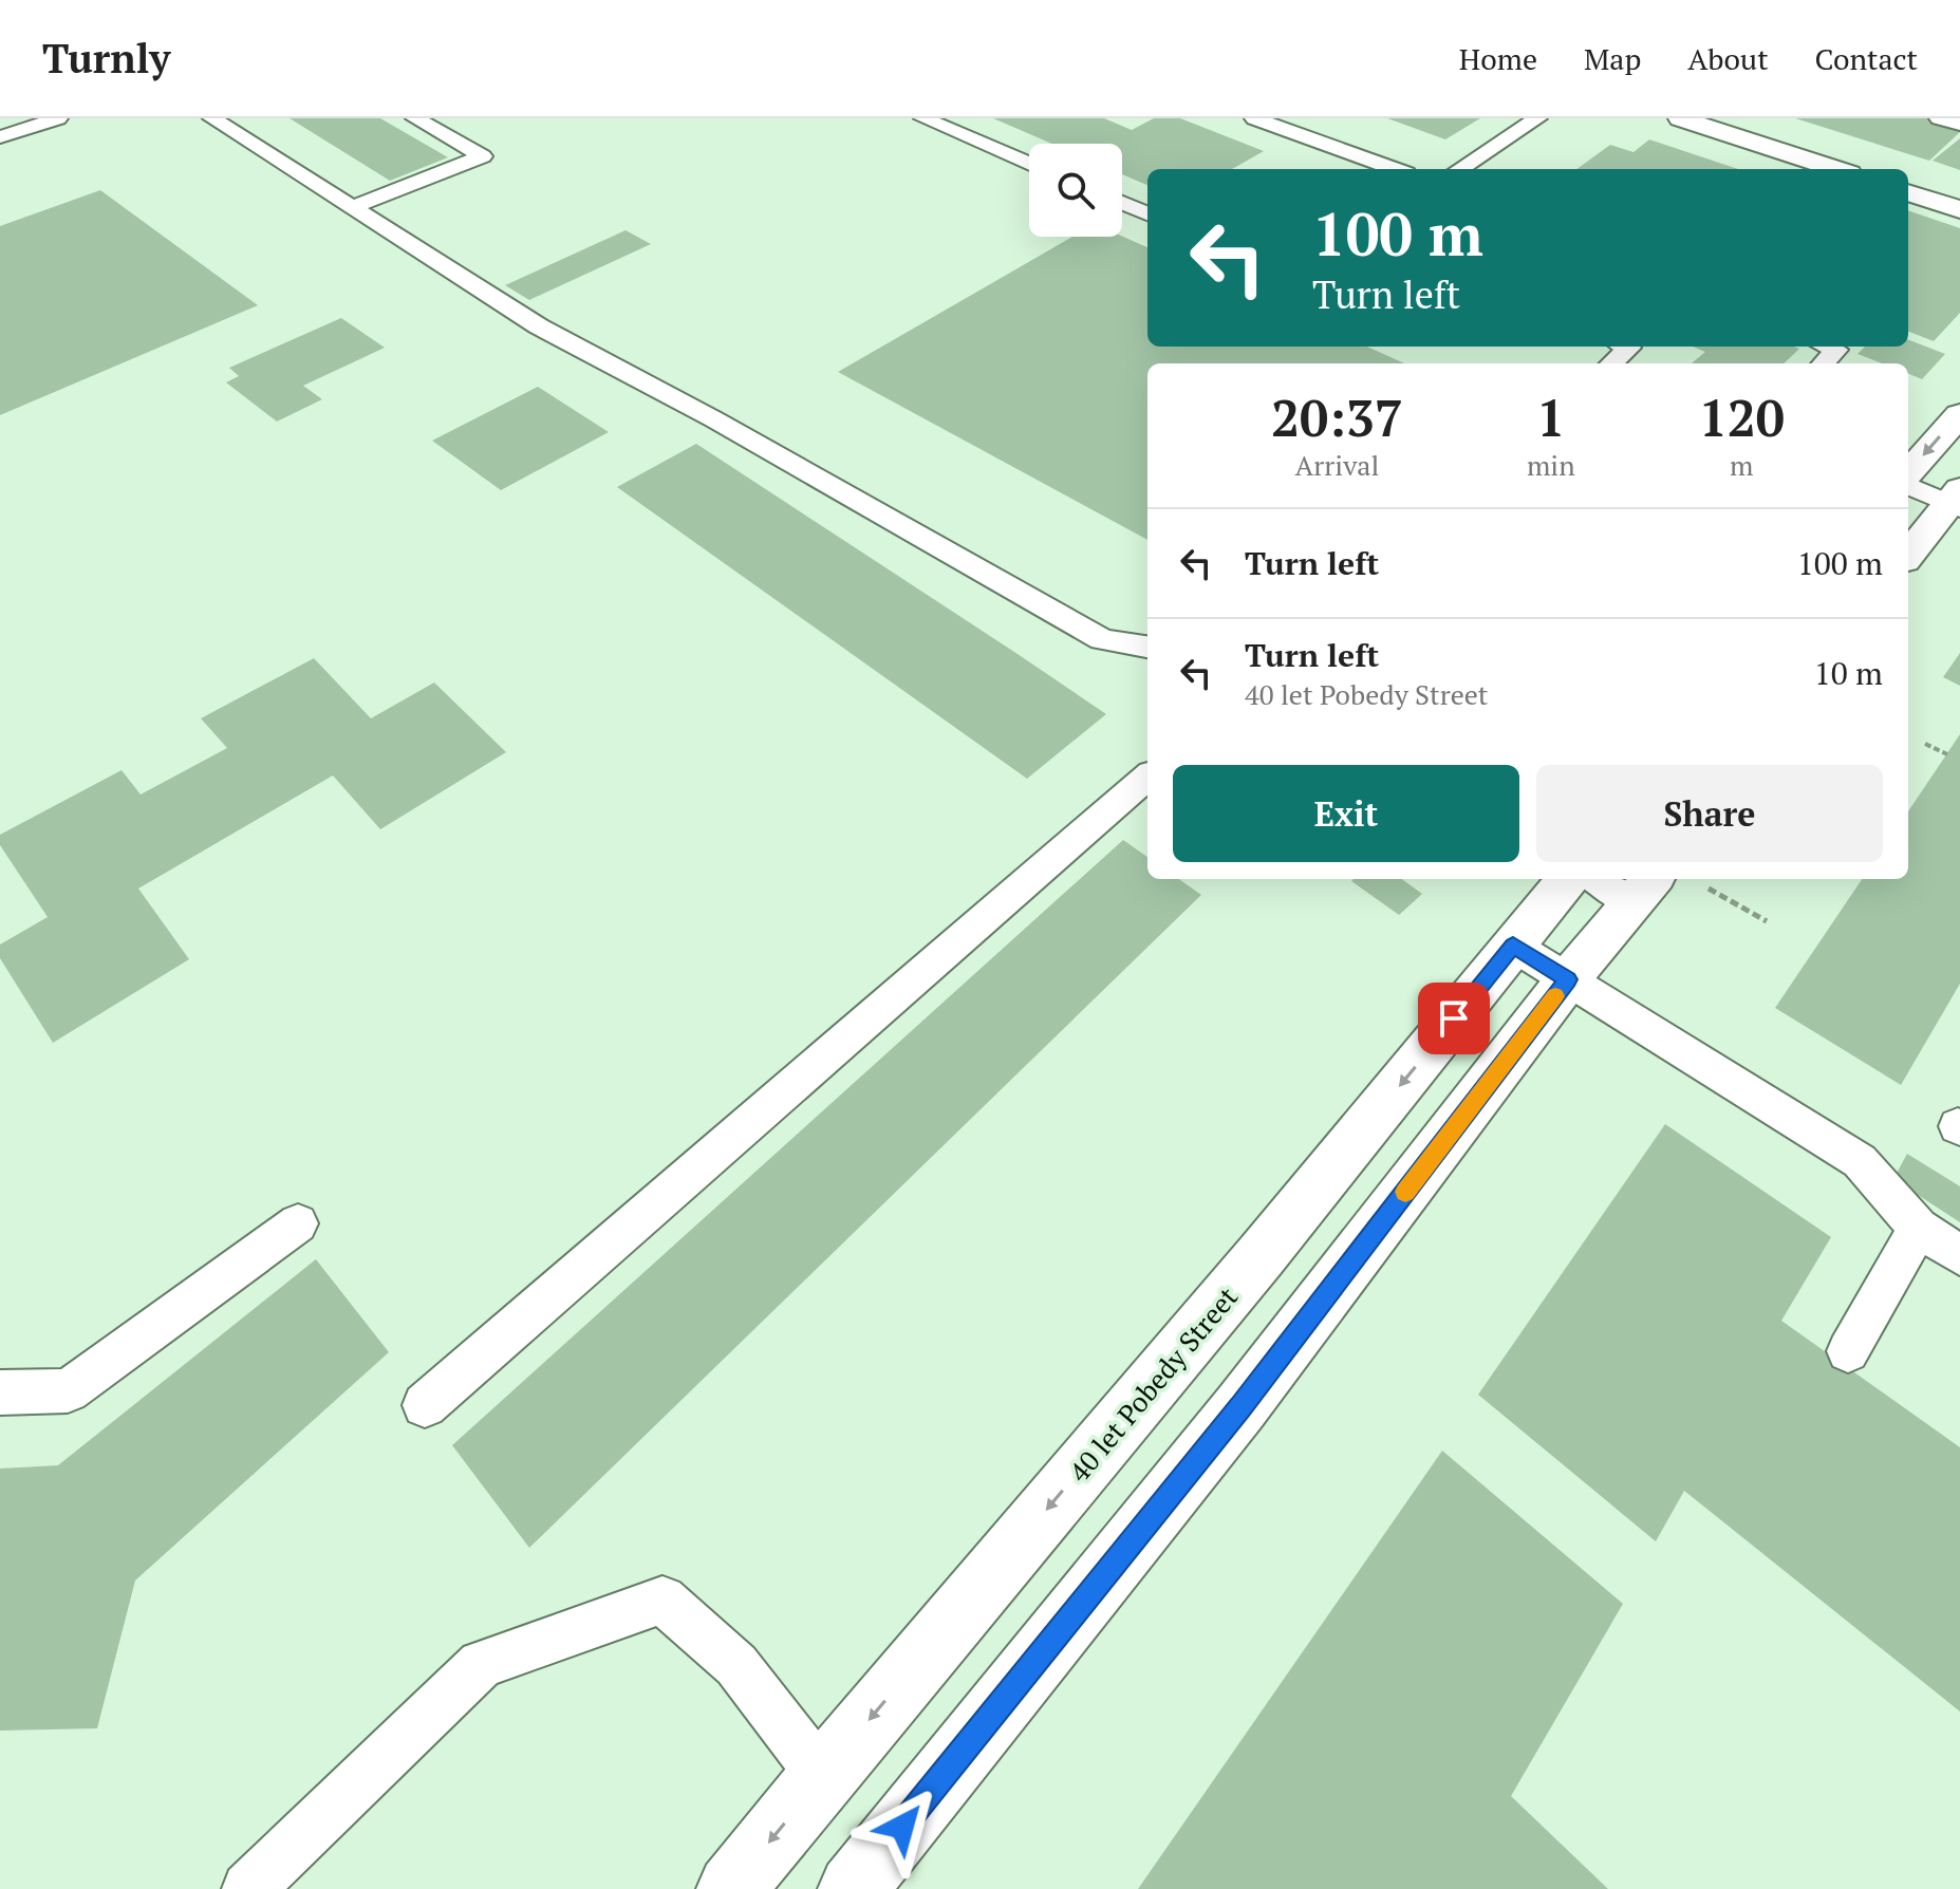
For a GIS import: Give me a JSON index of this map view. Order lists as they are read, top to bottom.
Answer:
{
  "streets": {
    "main road": ["40 let Pobedy Street"]
  },
  "page": {
    "header": "Turnly",
    "nav": [
      "Home",
      "Map",
      "About",
      "Contact"
    ],
    "turn": ["100 m", "Turn left"],
    "eta": [
      "20:37",
      "Arrival",
      "1",
      "min",
      "120",
      "m"
    ],
    "list": [
      {
        "name": "Turn left",
        "value": "100 m"
      },
      {
        "name": "Turn left",
        "note": "40 let Pobedy Street",
        "value": "10 m"
      }
    ],
    "buttons": ["Exit", "Share"]
  }
}
